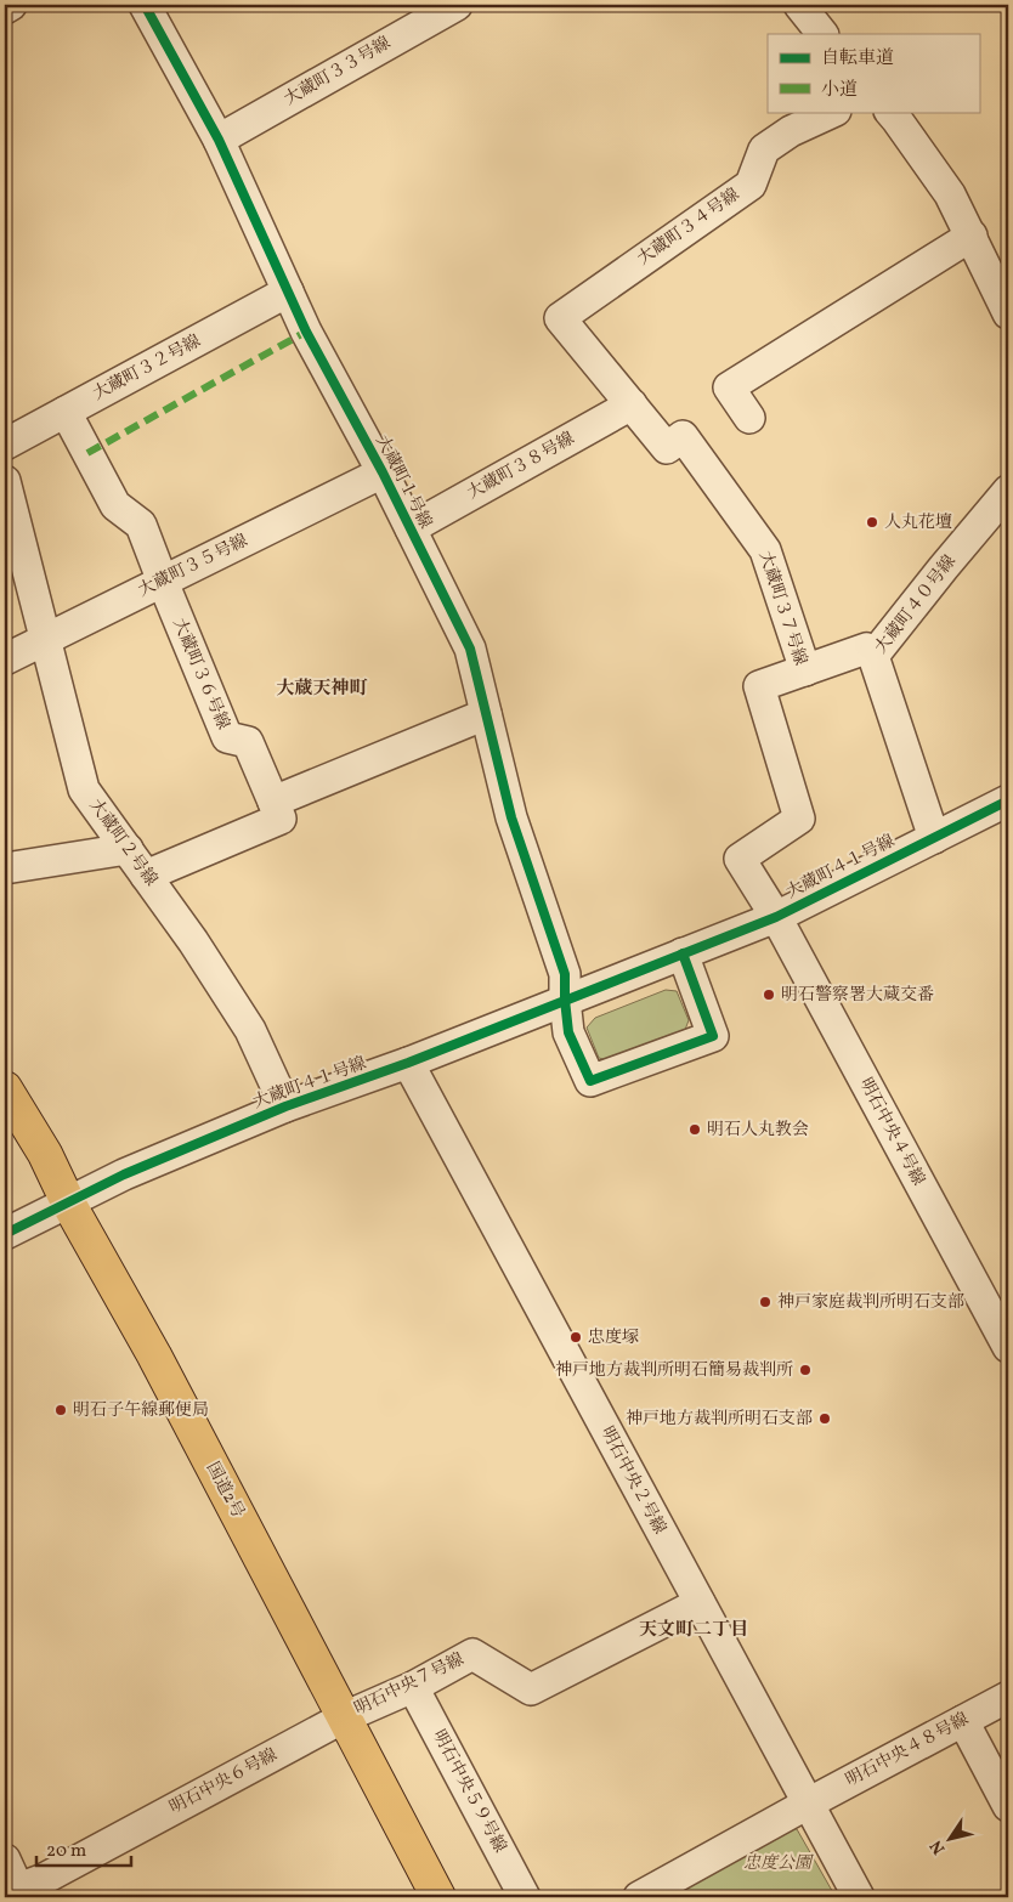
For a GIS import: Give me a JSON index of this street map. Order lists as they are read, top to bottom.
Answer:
{
  "streets": {
    "highway": ["国道2号"],
    "street": [
      "大蔵町３３号線",
      "大蔵町３４号線",
      "大蔵町３２号線",
      "大蔵町３８号線",
      "大蔵町１号線",
      "大蔵町３５号線",
      "大蔵町４０号線",
      "大蔵町３７号線",
      "大蔵町３６号線",
      "大蔵町２号線",
      "大蔵町４１号線",
      "明石中央４号線",
      "明石中央２号線",
      "明石中央７号線",
      "明石中央４８号線",
      "明石中央６号線",
      "明石中央５９号線"
    ]
  },
  "crossings": [
    ["大蔵町３３号線", "大蔵町１号線"],
    ["大蔵町３４号線", "大蔵町３７号線"],
    ["大蔵町３２号線", "大蔵町１号線"],
    ["大蔵町３８号線", "大蔵町１号線"],
    ["大蔵町３８号線", "大蔵町３７号線"],
    ["大蔵町１号線", "大蔵町３５号線"],
    ["大蔵町１号線", "大蔵町４１号線"],
    ["大蔵町３５号線", "大蔵町３６号線"],
    ["大蔵町３５号線", "大蔵町２号線"],
    ["大蔵町４０号線", "大蔵町４１号線"],
    ["大蔵町３７号線", "大蔵町４１号線"],
    ["大蔵町３７号線", "明石中央４号線"],
    ["大蔵町２号線", "大蔵町４１号線"],
    ["大蔵町４１号線", "明石中央４号線"],
    ["大蔵町４１号線", "明石中央２号線"],
    ["大蔵町４１号線", "国道2号"],
    ["明石中央２号線", "明石中央７号線"],
    ["明石中央２号線", "明石中央４８号線"],
    ["国道2号", "明石中央７号線"],
    ["国道2号", "明石中央６号線"],
    ["明石中央７号線", "明石中央６号線"],
    ["明石中央７号線", "明石中央５９号線"]
  ],
  "districts": ["大蔵天神町", "天文町二丁目"],
  "parks": ["忠度公園"],
  "places": [
    "人丸花壇",
    "明石警察署大蔵交番",
    "明石人丸教会",
    "神戸家庭裁判所明石支部",
    "忠度塚",
    "神戸地方裁判所明石簡易裁判所",
    "明石子午線郵便局",
    "神戸地方裁判所明石支部"
  ],
  "legend": ["自転車道", "小道"],
  "scale_bar": "20 m",
  "north": "bottom left"
}
